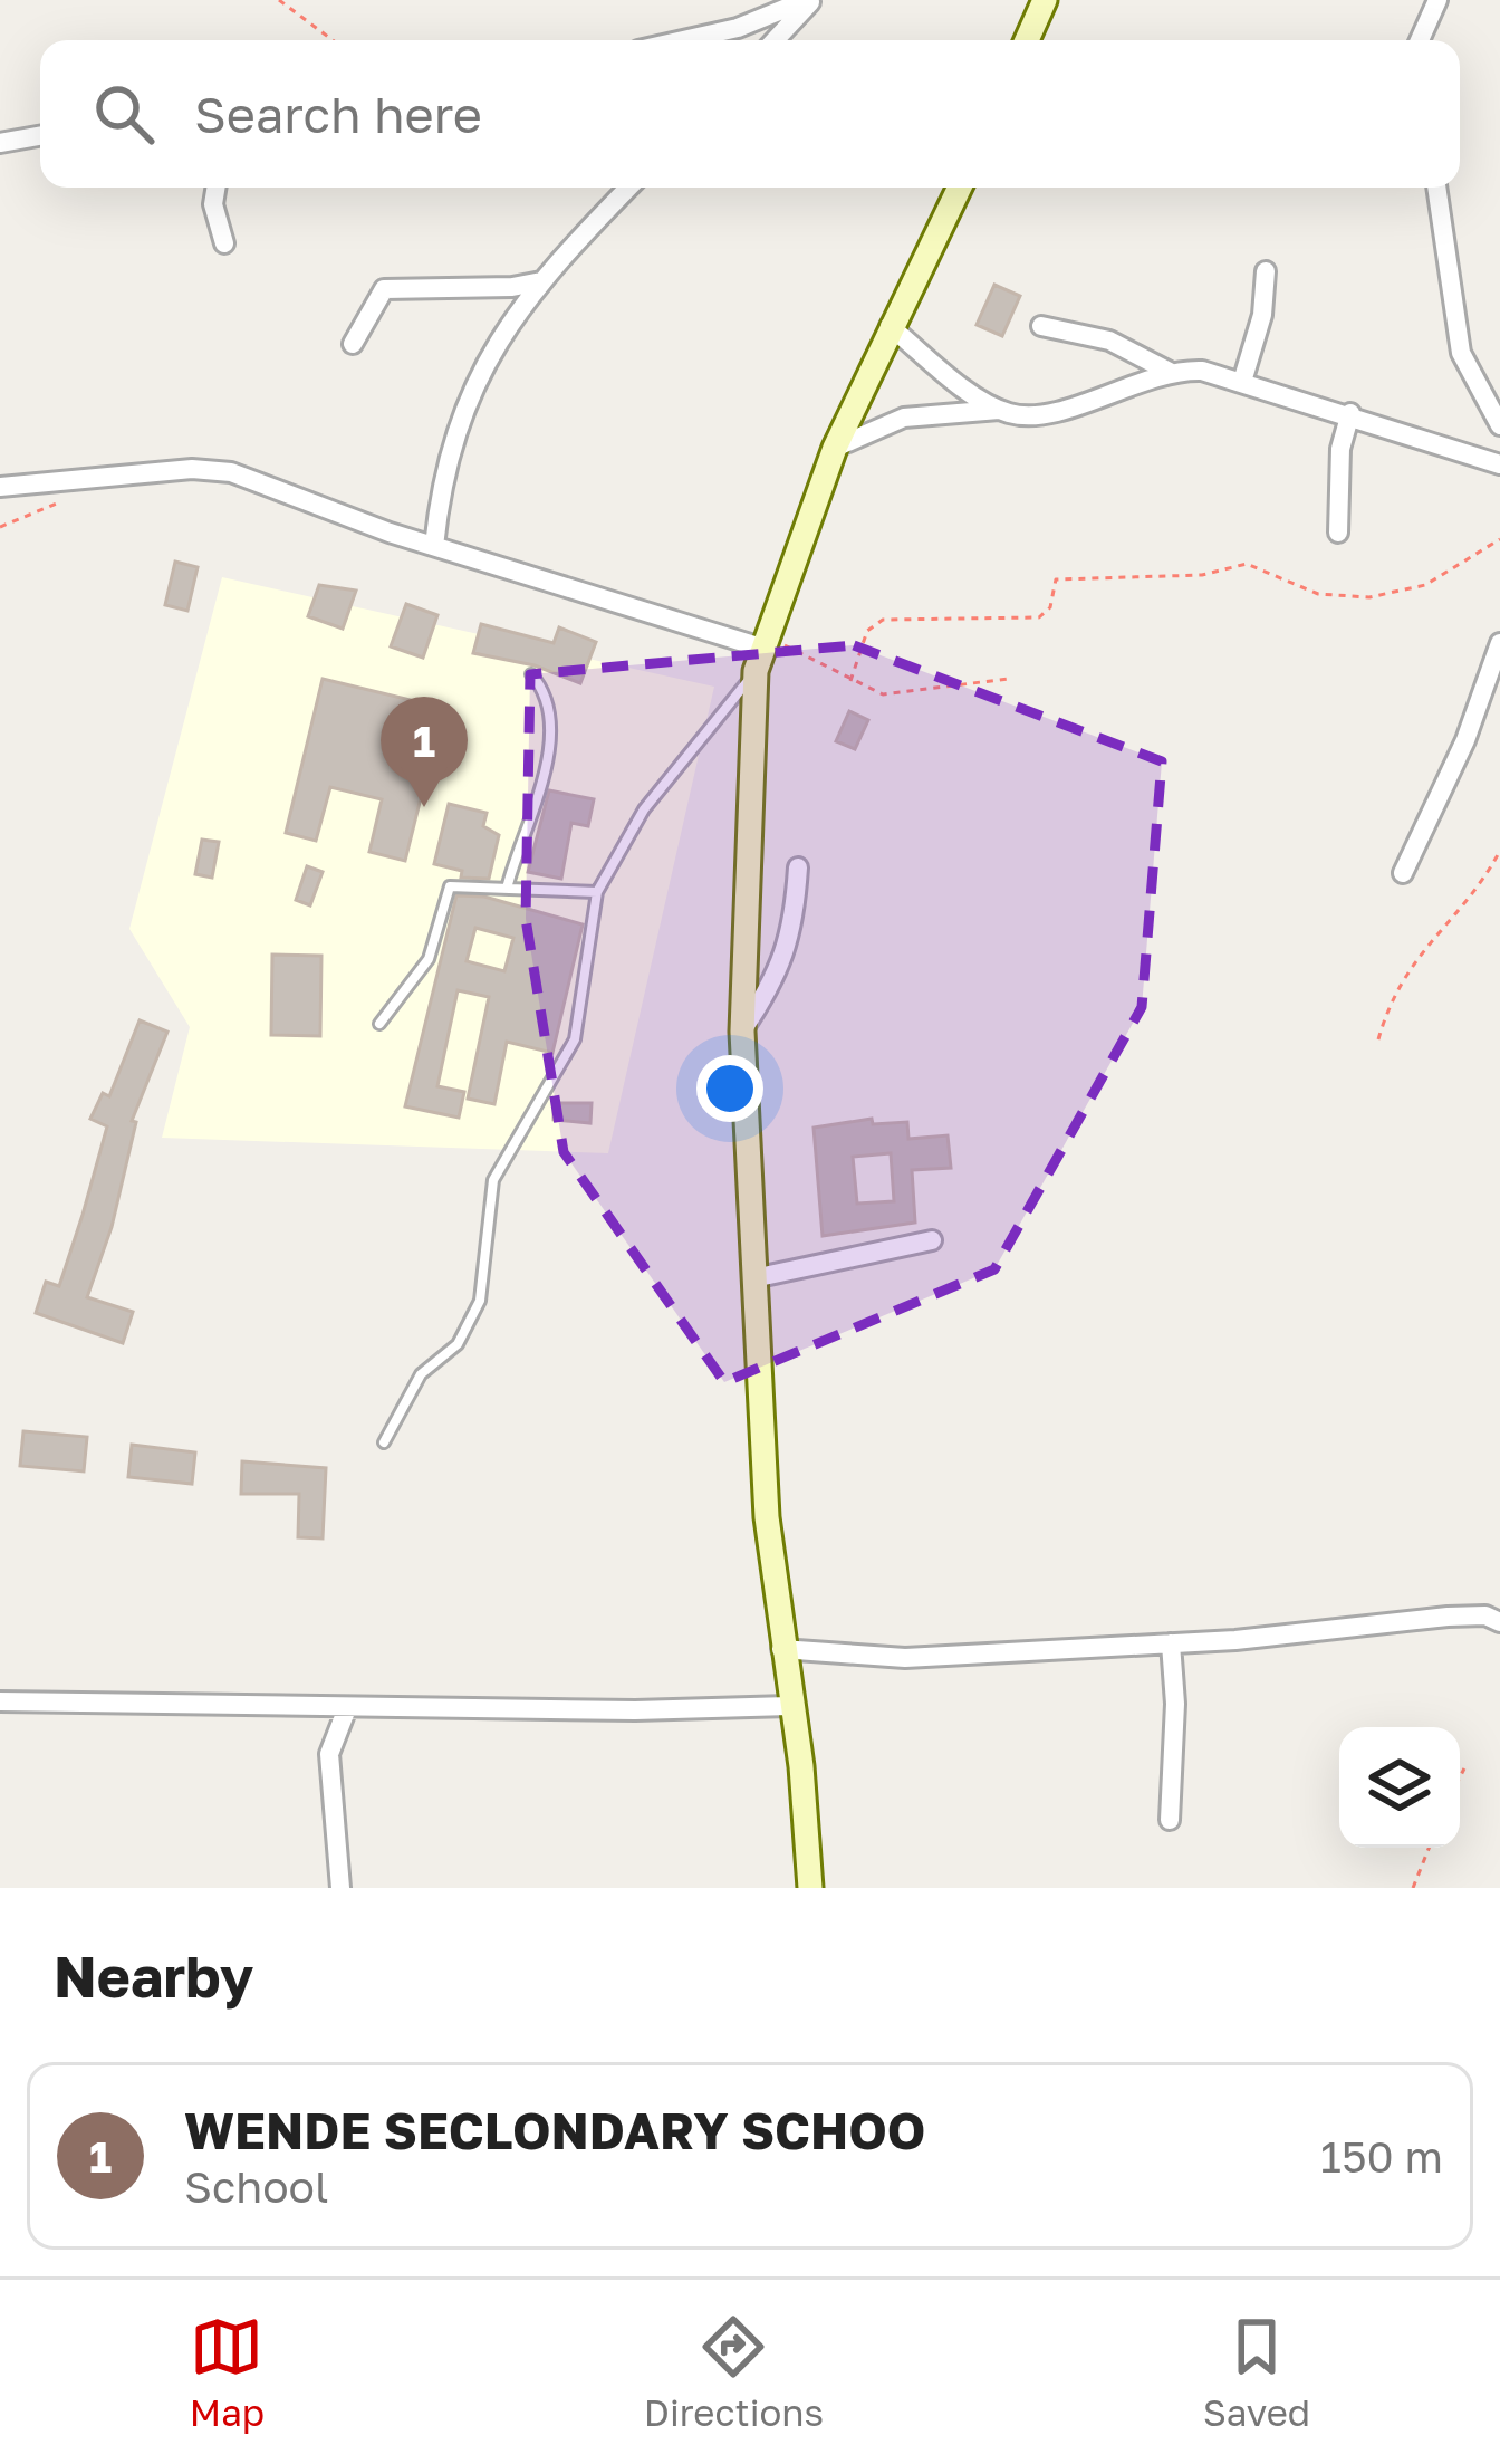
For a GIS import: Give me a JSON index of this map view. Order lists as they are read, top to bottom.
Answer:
{
  "page": {
    "search": "Search here",
    "pins": "1",
    "heading": "Nearby",
    "list": [
      {
        "mark": "1",
        "name": "WENDE SECLONDARY SCHOO",
        "note": "School",
        "value": "150 m"
      }
    ],
    "nav": ["Map", "Directions", "Saved"]
  }
}
